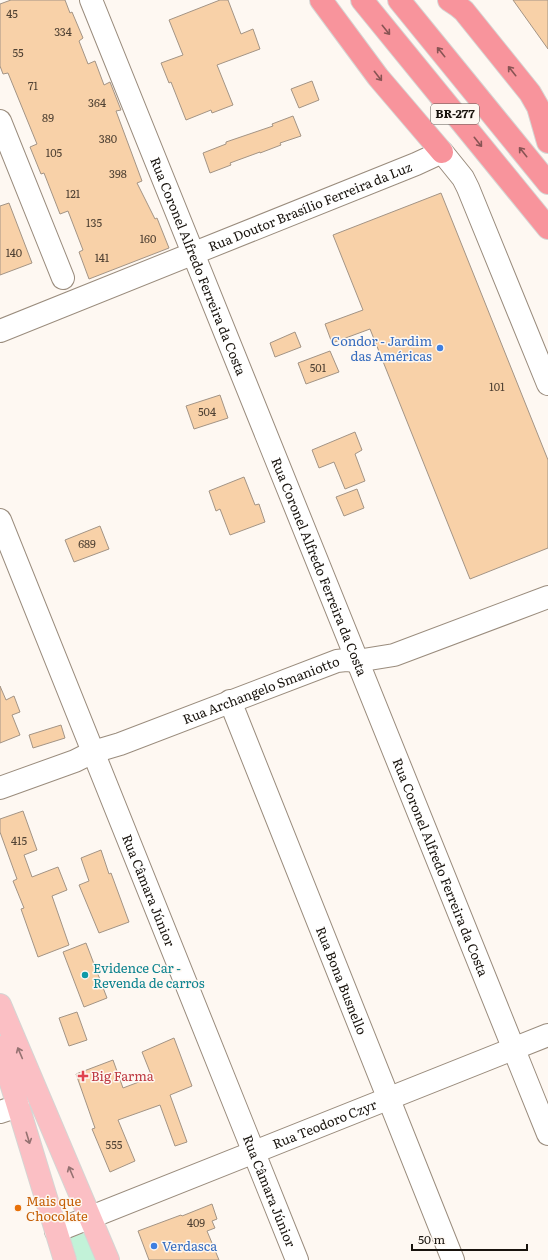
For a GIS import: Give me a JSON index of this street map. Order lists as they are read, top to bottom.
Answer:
{
  "streets": {
    "highway": ["BR-277"],
    "street": [
      "Rua Doutor Brasílio Ferreira da Luz",
      "Rua Coronel Alfredo Ferreira da Costa",
      "Rua Archangelo Smaniotto",
      "Rua Câmara Júnior",
      "Rua Bona Busnello",
      "Rua Teodoro Czyr"
    ]
  },
  "crossings": [
    ["Rua Doutor Brasílio Ferreira da Luz", "Rua Coronel Alfredo Ferreira da Costa"],
    ["Rua Coronel Alfredo Ferreira da Costa", "Rua Archangelo Smaniotto"],
    ["Rua Coronel Alfredo Ferreira da Costa", "Rua Teodoro Czyr"],
    ["Rua Archangelo Smaniotto", "Rua Câmara Júnior"],
    ["Rua Archangelo Smaniotto", "Rua Bona Busnello"],
    ["Rua Câmara Júnior", "Rua Teodoro Czyr"],
    ["Rua Bona Busnello", "Rua Teodoro Czyr"]
  ],
  "places": {
    "other": [
      "Condor - Jardim das Américas",
      "Evidence Car - Revenda de carros",
      "Mais que Chocolate",
      "Verdasca"
    ],
    "health": ["Big Farma"]
  },
  "house_numbers": [
    "45",
    "334",
    "55",
    "71",
    "364",
    "89",
    "380",
    "105",
    "398",
    "121",
    "135",
    "160",
    "140",
    "141",
    "501",
    "101",
    "504",
    "689",
    "415",
    "555",
    "409"
  ],
  "scale_bar": "50 m"
}
